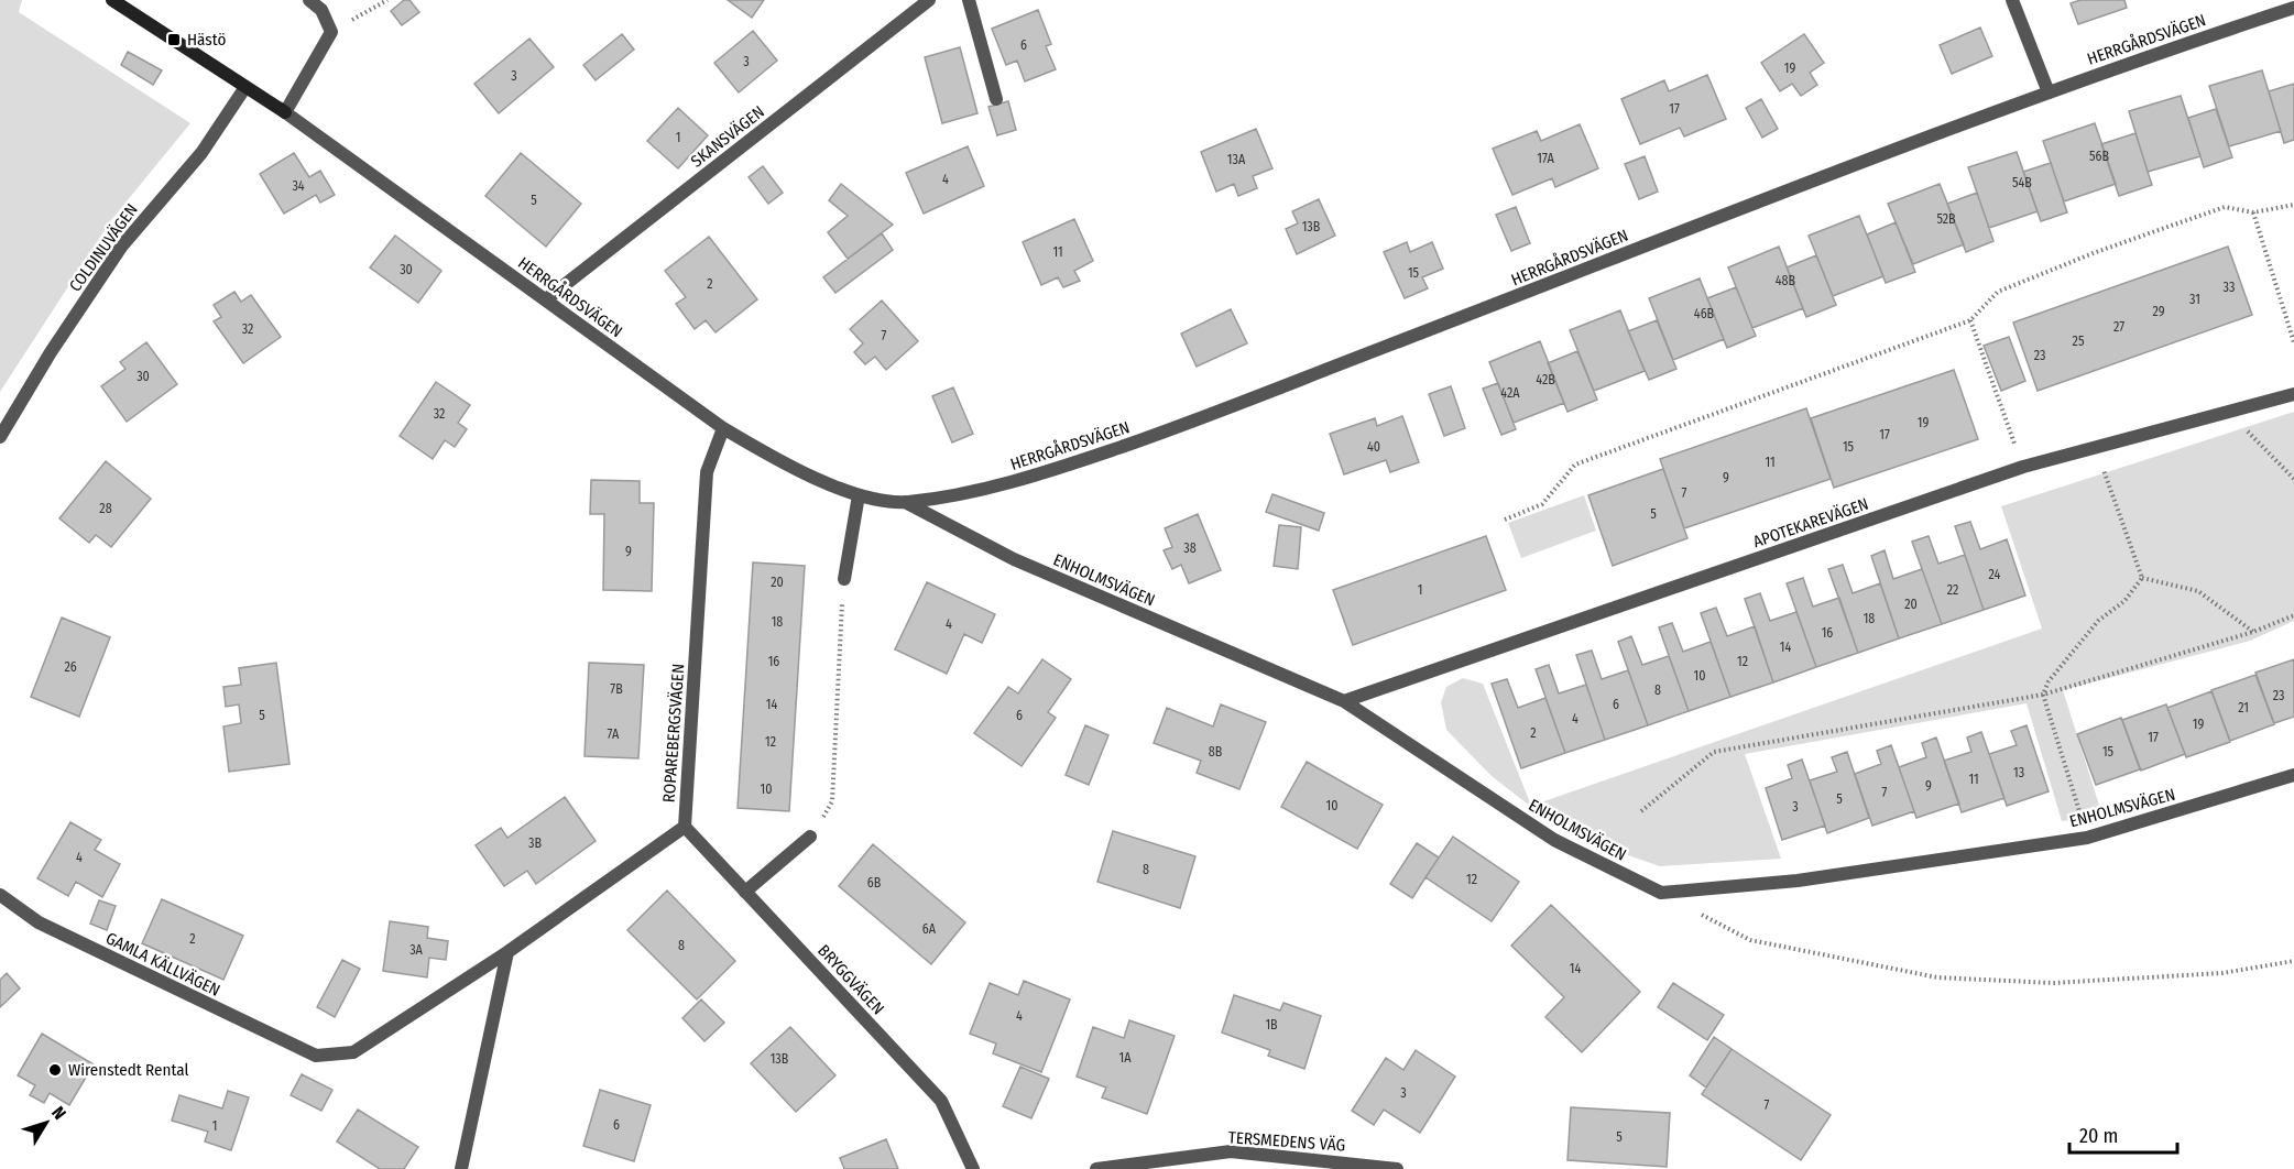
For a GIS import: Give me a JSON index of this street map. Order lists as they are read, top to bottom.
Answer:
{
  "streets": {
    "street": [
      "HERRGÅRDSVÄGEN",
      "SKANSVÄGEN",
      "COLDINUVÄGEN",
      "APOTEKAREVÄGEN",
      "ENHOLMSVÄGEN",
      "ROPAREBERGSVÄGEN",
      "GAMLA KÄLLVÄGEN",
      "BRYGGVÄGEN",
      "TERSMEDENS VÄG"
    ]
  },
  "crossings": [
    ["HERRGÅRDSVÄGEN", "SKANSVÄGEN"],
    ["HERRGÅRDSVÄGEN", "COLDINUVÄGEN"],
    ["HERRGÅRDSVÄGEN", "ENHOLMSVÄGEN"],
    ["HERRGÅRDSVÄGEN", "ROPAREBERGSVÄGEN"],
    ["APOTEKAREVÄGEN", "ENHOLMSVÄGEN"],
    ["ROPAREBERGSVÄGEN", "GAMLA KÄLLVÄGEN"],
    ["ROPAREBERGSVÄGEN", "BRYGGVÄGEN"]
  ],
  "places": {
    "transit": ["Hästö"],
    "other": ["Wirenstedt Rental"]
  },
  "house_numbers": [
    "6",
    "3",
    "19",
    "3",
    "17",
    "1",
    "56B",
    "17A",
    "13A",
    "4",
    "54B",
    "34",
    "5",
    "52B",
    "13B",
    "11",
    "30",
    "15",
    "48B",
    "2",
    "33",
    "31",
    "29",
    "46B",
    "27",
    "32",
    "7",
    "25",
    "23",
    "30",
    "42B",
    "42A",
    "32",
    "19",
    "17",
    "40",
    "15",
    "11",
    "9",
    "7",
    "28",
    "5",
    "38",
    "9",
    "24",
    "20",
    "1",
    "22",
    "20",
    "18",
    "18",
    "4",
    "16",
    "14",
    "16",
    "12",
    "26",
    "10",
    "7B",
    "8",
    "23",
    "14",
    "6",
    "21",
    "5",
    "6",
    "4",
    "19",
    "2",
    "7A",
    "17",
    "12",
    "8B",
    "15",
    "13",
    "11",
    "9",
    "10",
    "7",
    "5",
    "10",
    "3",
    "3B",
    "4",
    "8",
    "12",
    "6B",
    "6A",
    "2",
    "8",
    "3A",
    "14",
    "4",
    "1B",
    "1A",
    "13B",
    "3",
    "7",
    "6",
    "1",
    "5"
  ],
  "scale_bar": "20 m",
  "north": "top right"
}
